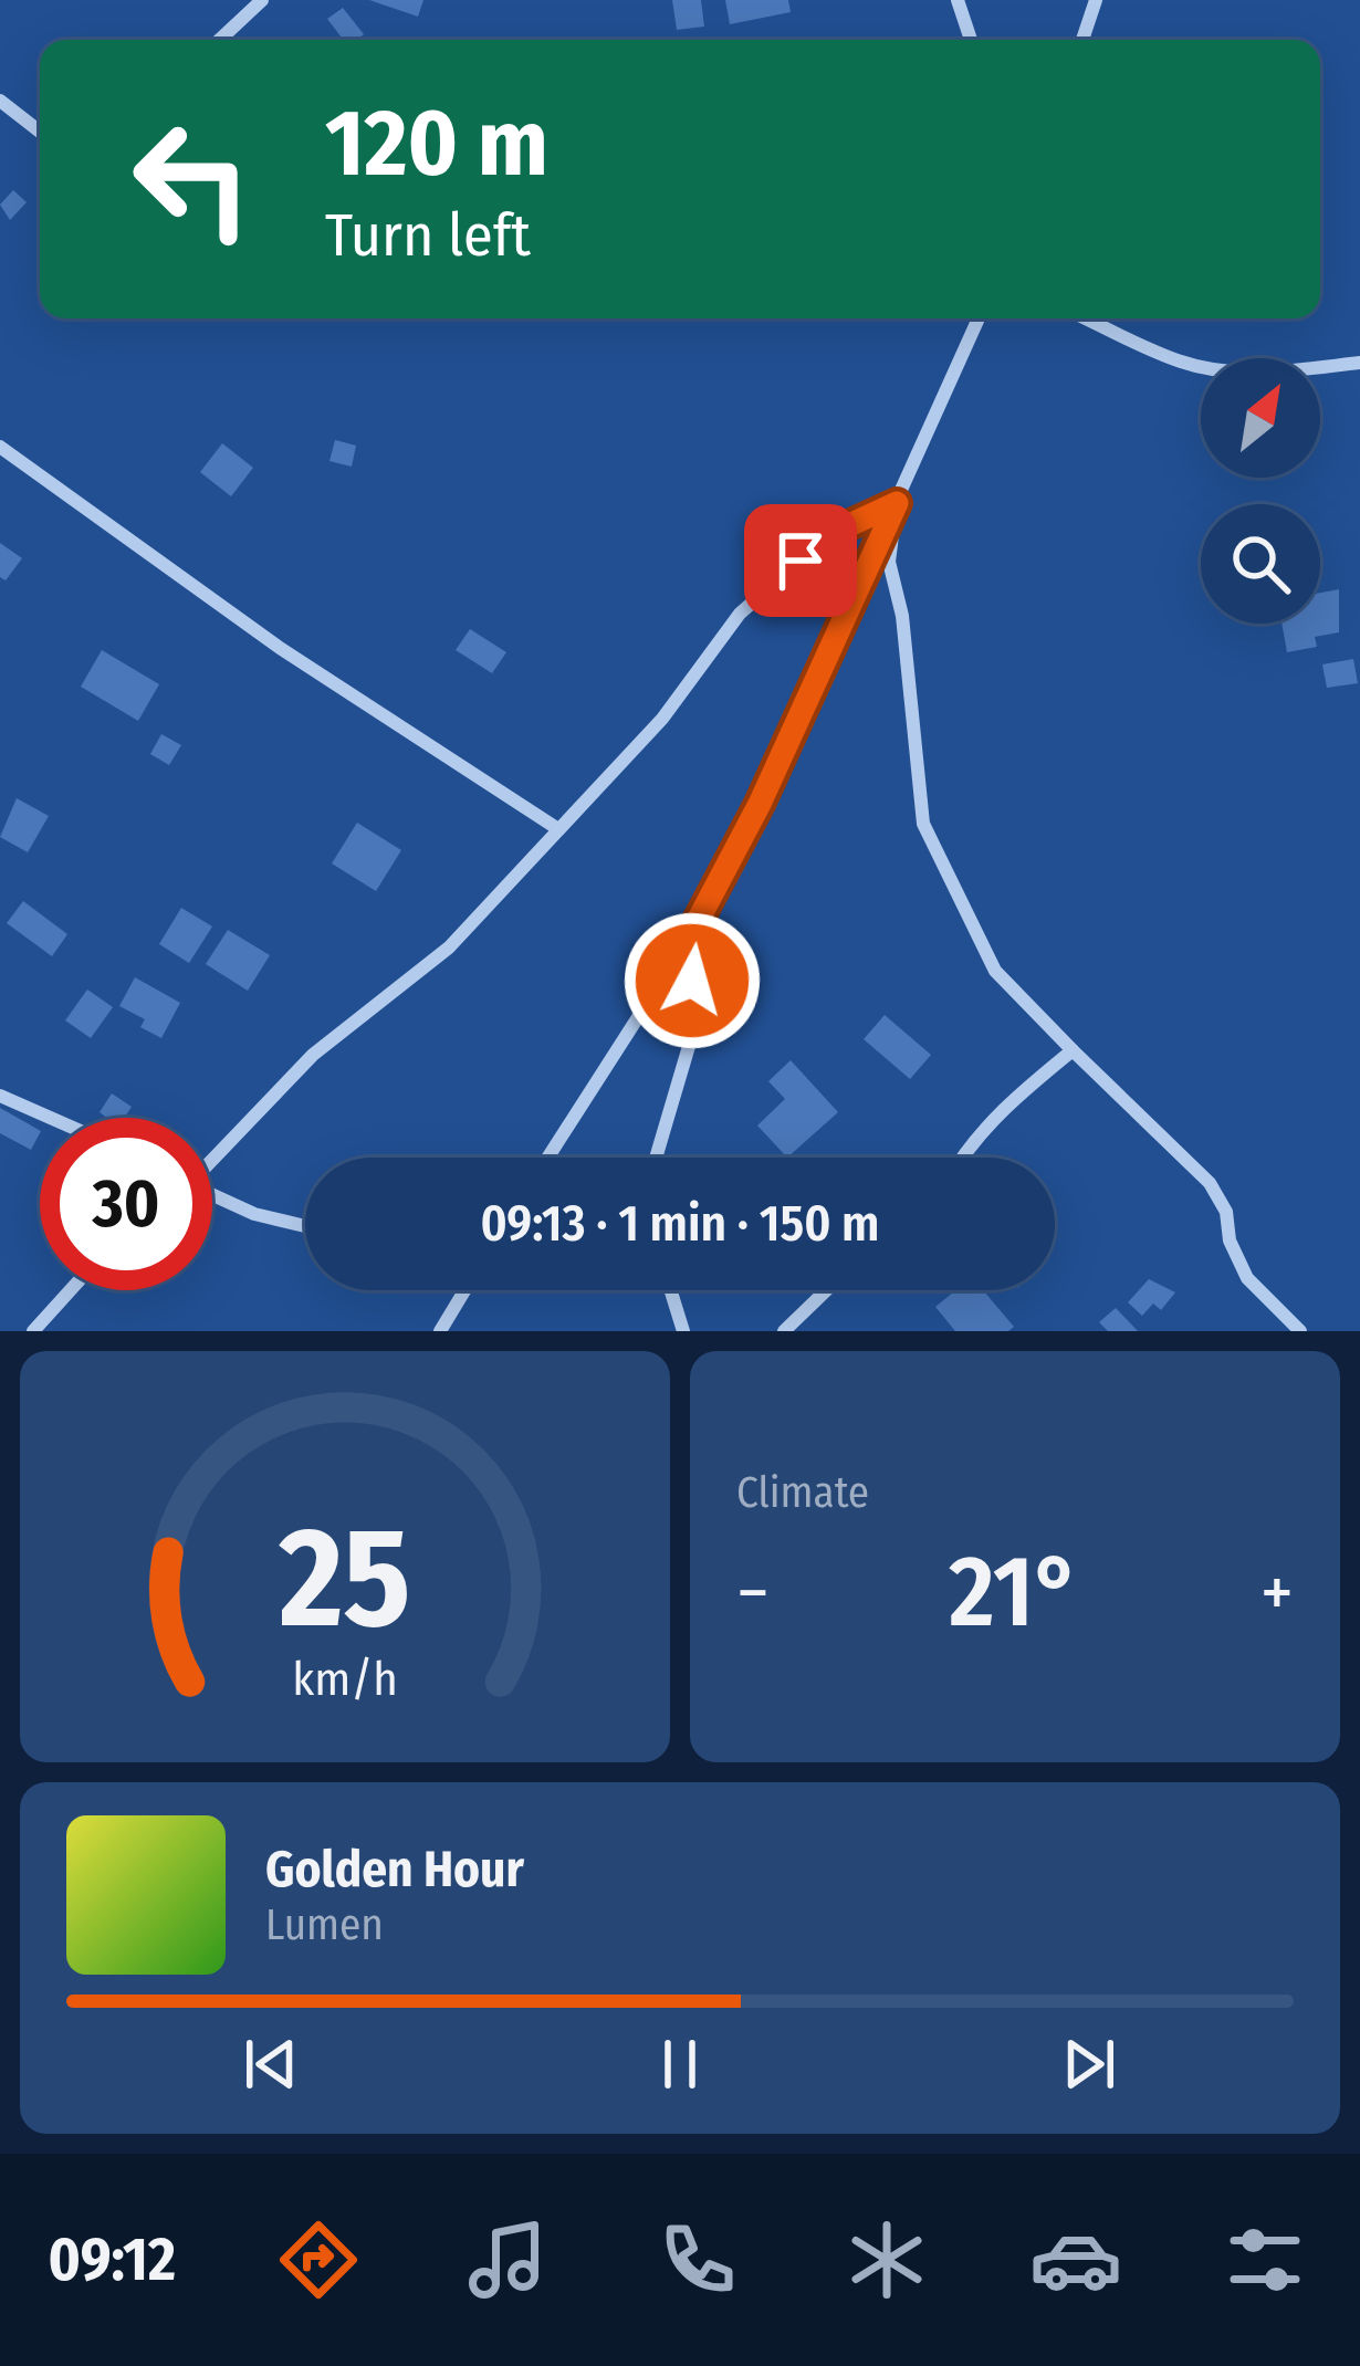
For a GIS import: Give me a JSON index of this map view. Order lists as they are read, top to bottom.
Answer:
{
  "north": "top right",
  "page": {
    "turn": ["120 m", "Turn left"],
    "limit": "30",
    "trip": "09:13 · 1 min · 150 m",
    "tile": "Climate",
    "heat": ["−", "21°", "+"],
    "song": ["Golden Hour", "Lumen"],
    "tabs": "09:12",
    "gauge": ["25", "km/h"]
  }
}
